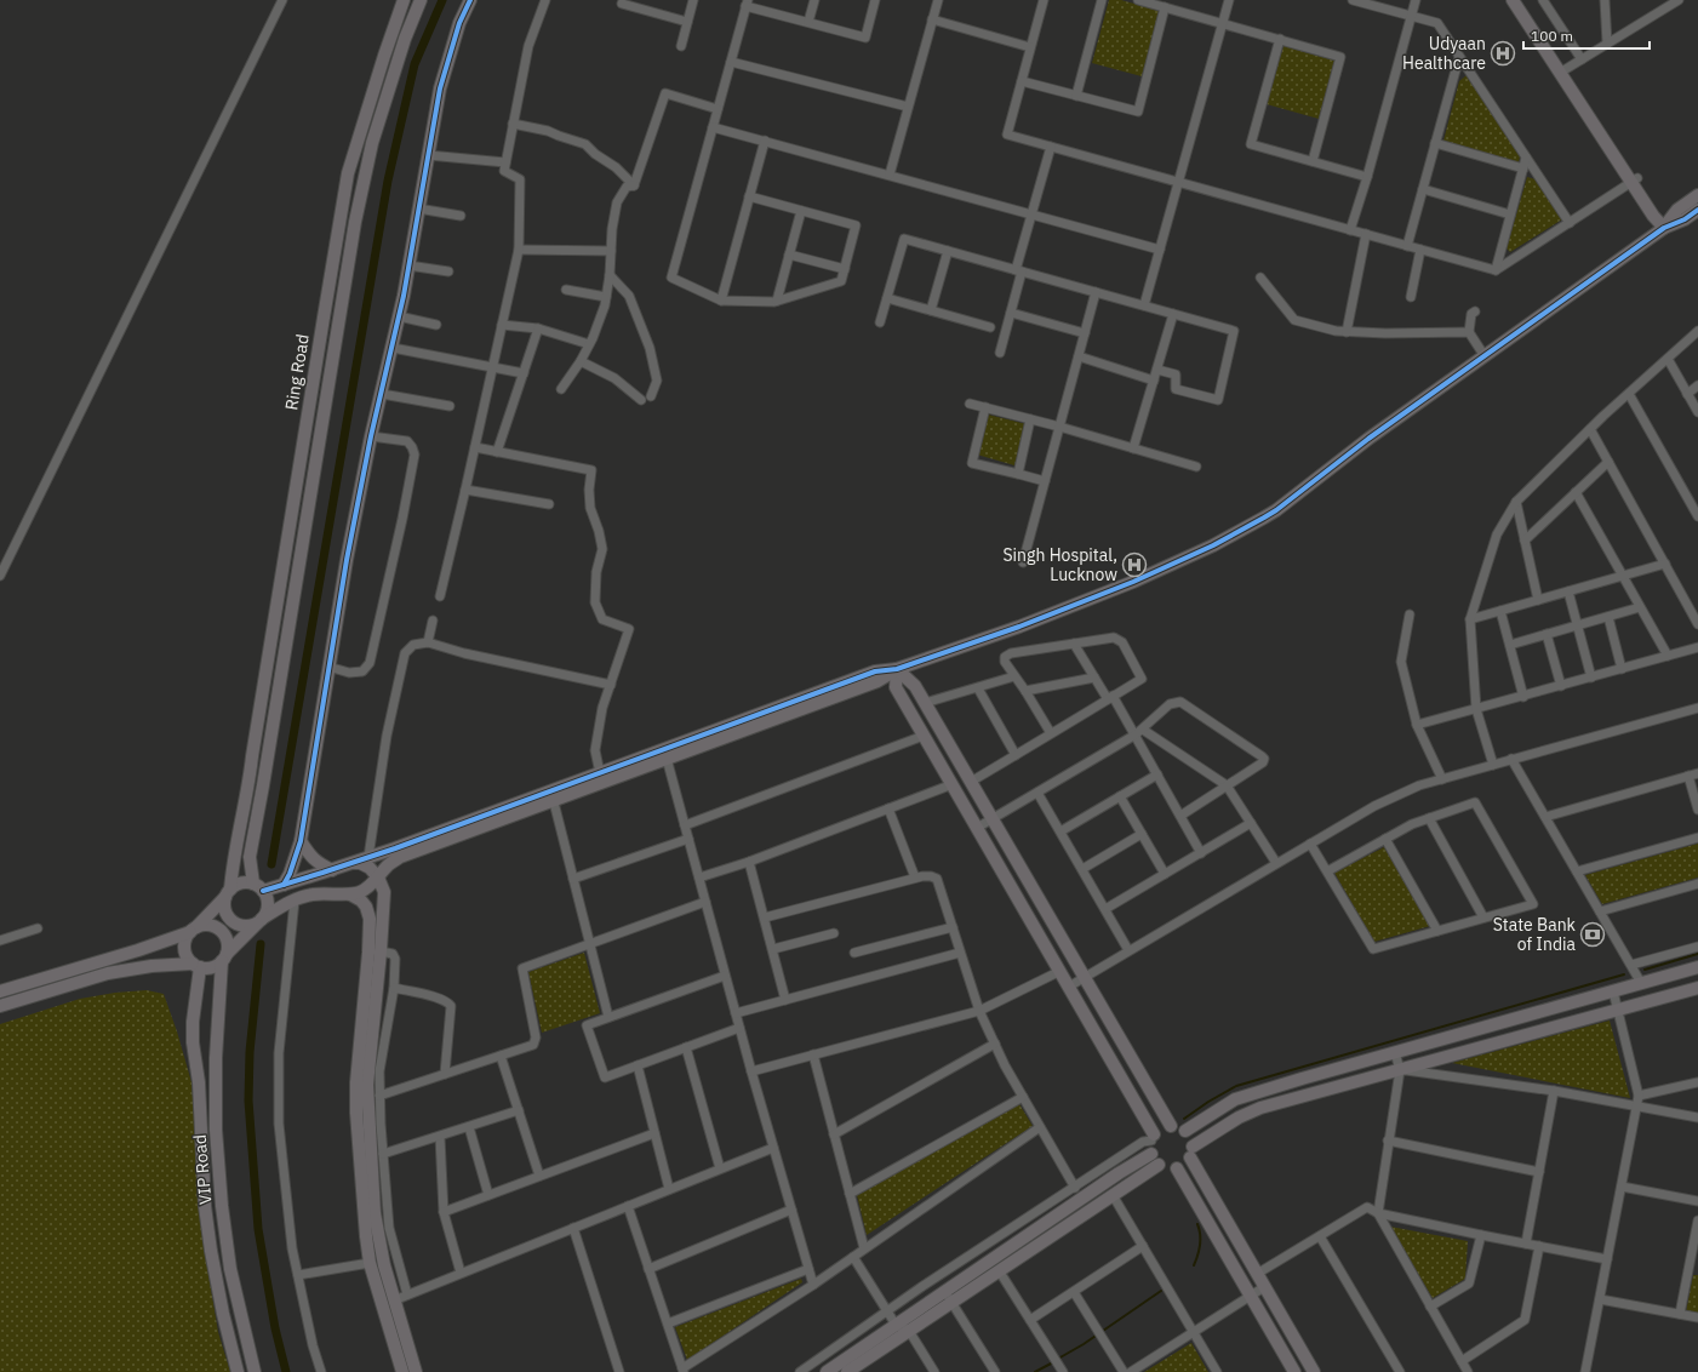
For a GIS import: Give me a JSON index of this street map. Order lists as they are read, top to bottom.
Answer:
{
  "streets": {
    "street": ["Ring Road", "VIP Road"]
  },
  "places": {
    "hospital": ["Udyaan Healthcare", "Singh Hospital, Lucknow"],
    "bank": ["State Bank of India"]
  },
  "scale_bar": "100 m"
}
